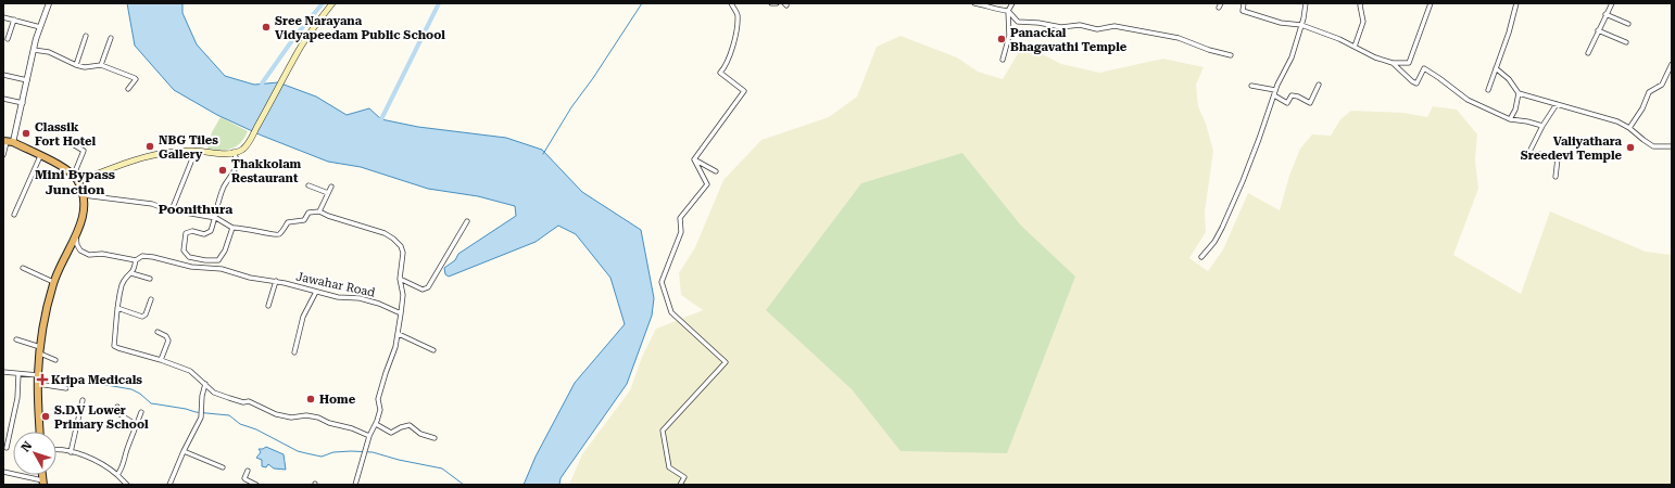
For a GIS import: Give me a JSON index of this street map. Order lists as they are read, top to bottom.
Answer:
{
  "streets": {
    "street": ["Jawahar Road"]
  },
  "districts": ["Mini Bypass Junction", "Poonithura"],
  "places": {
    "other": [
      "Sree Narayana Vidyapeedam Public School",
      "Panackal Bhagavathi Temple",
      "Classik Fort Hotel",
      "NBG Tiles Gallery",
      "Valiyathara Sreedevi Temple",
      "Thakkolam Restaurant",
      "Home",
      "S.D.V Lower Primary School"
    ],
    "health": ["Kripa Medicals"]
  },
  "north": "top left"
}
